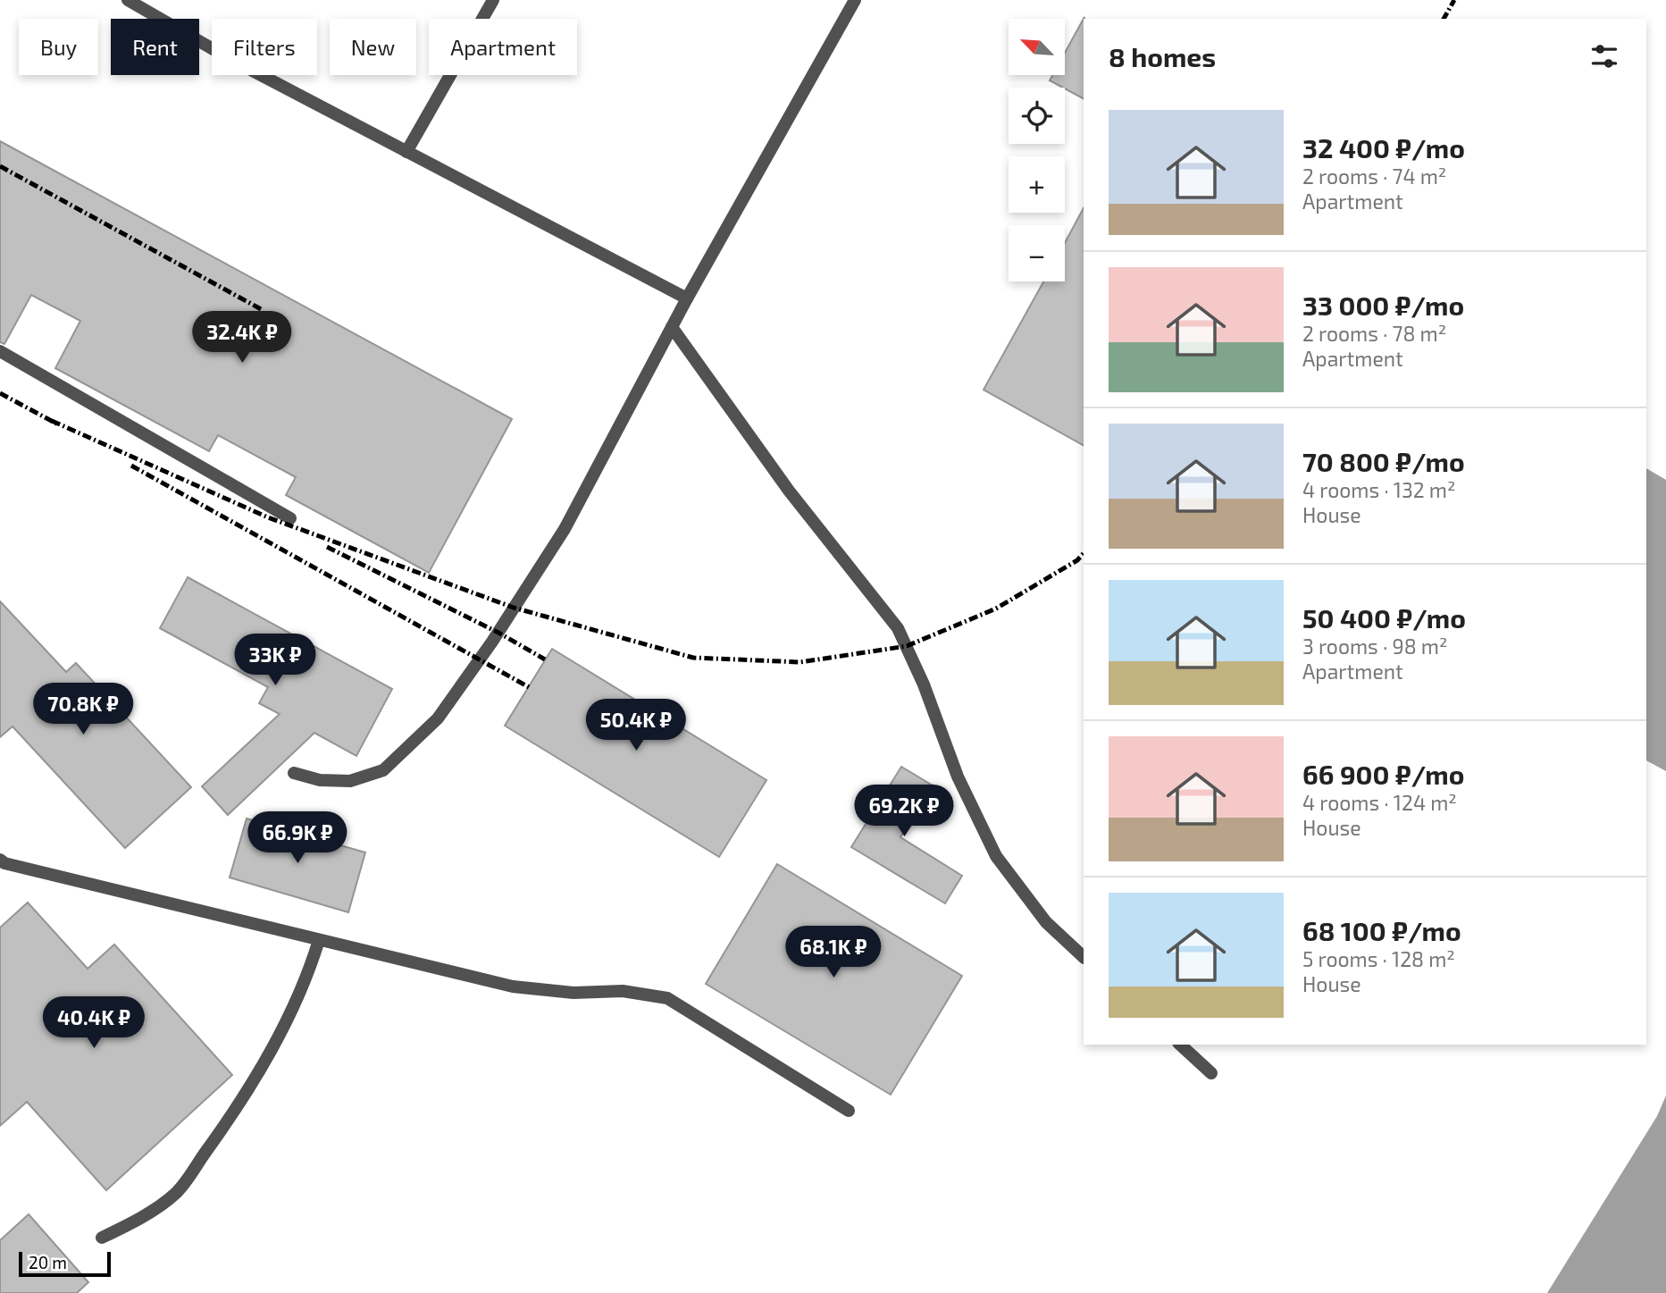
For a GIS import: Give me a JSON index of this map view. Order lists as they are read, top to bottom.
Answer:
{
  "scale_bar": "20 m",
  "north": "top left",
  "page": {
    "map_buttons": ["+", "−"],
    "chip": [
      "Buy",
      "Rent",
      "Filters",
      "New",
      "Apartment"
    ],
    "heading": "8 homes",
    "list": [
      {
        "name": "32 400 ₽/mo",
        "note": "2 rooms · 74 m² · Apartment"
      },
      {
        "name": "33 000 ₽/mo",
        "note": "2 rooms · 78 m² · Apartment"
      },
      {
        "name": "70 800 ₽/mo",
        "note": "4 rooms · 132 m² · House"
      },
      {
        "name": "50 400 ₽/mo",
        "note": "3 rooms · 98 m² · Apartment"
      },
      {
        "name": "66 900 ₽/mo",
        "note": "4 rooms · 124 m² · House"
      },
      {
        "name": "68 100 ₽/mo",
        "note": "5 rooms · 128 m² · House"
      }
    ],
    "price": [
      "32.4K ₽",
      "33K ₽",
      "70.8K ₽",
      "50.4K ₽",
      "69.2K ₽",
      "66.9K ₽",
      "68.1K ₽",
      "40.4K ₽"
    ],
    "scale": "20 m"
  }
}
